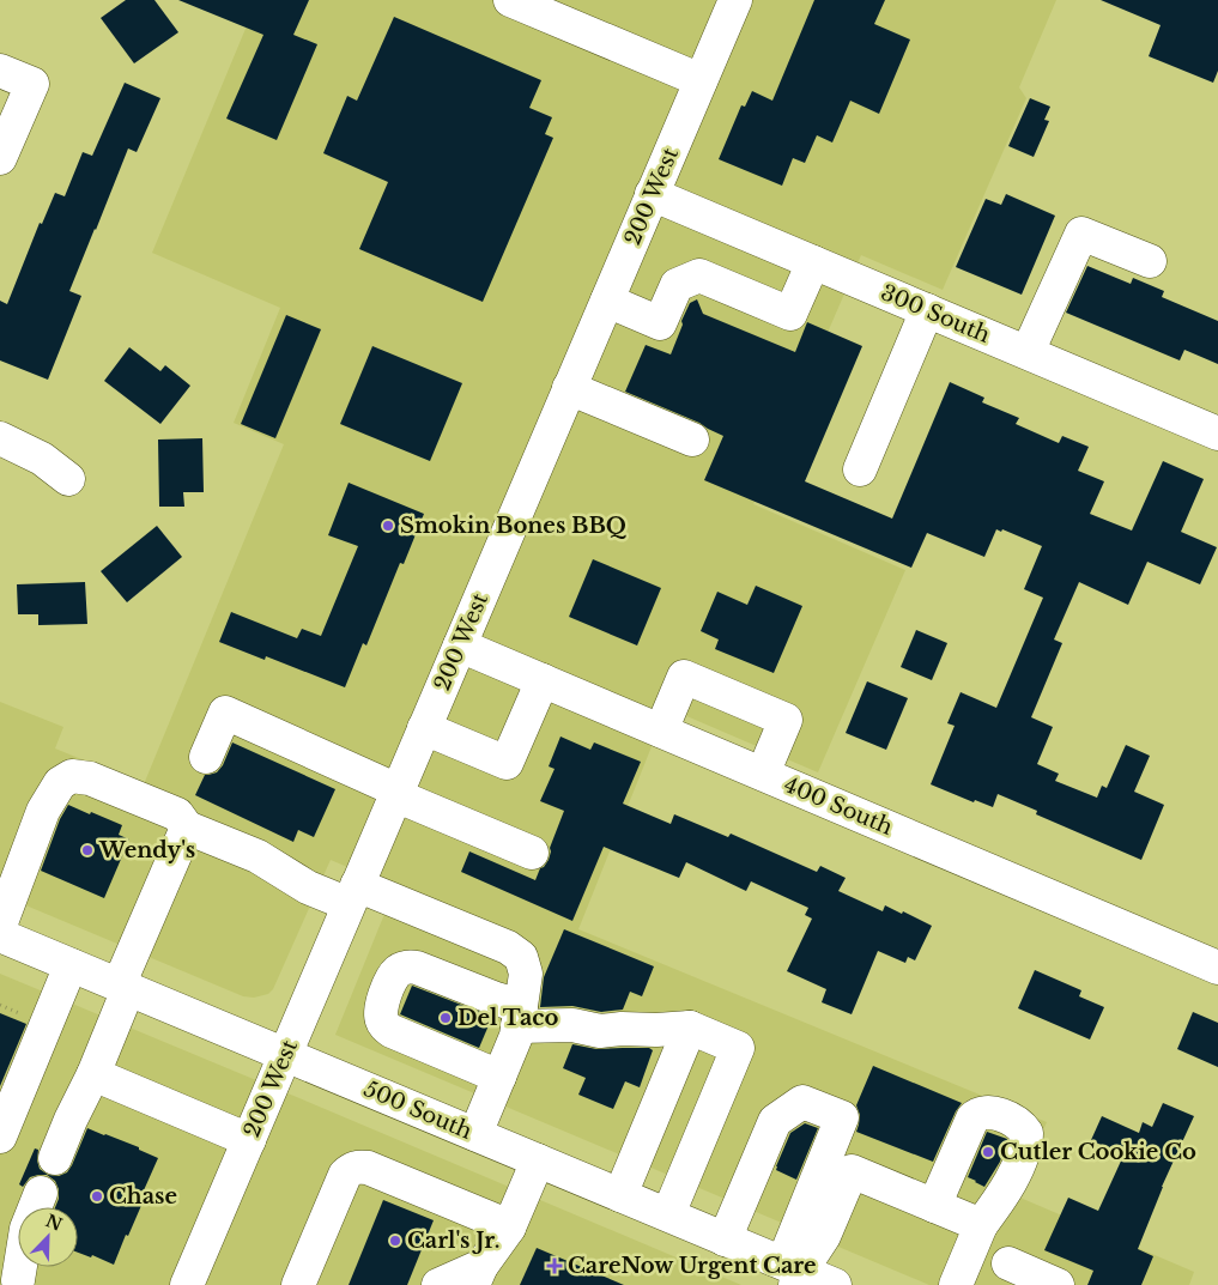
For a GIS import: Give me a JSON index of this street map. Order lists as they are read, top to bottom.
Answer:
{
  "streets": {
    "main road": [
      "200 West",
      "300 South",
      "400 South",
      "500 South"
    ]
  },
  "crossings": [
    ["200 West", "300 South"],
    ["200 West", "400 South"],
    ["200 West", "500 South"]
  ],
  "places": {
    "other": [
      "Smokin Bones BBQ",
      "Wendy's",
      "Del Taco",
      "Cutler Cookie Co",
      "Chase",
      "Carl's Jr."
    ],
    "health": ["CareNow Urgent Care"]
  },
  "north": "top right"
}
